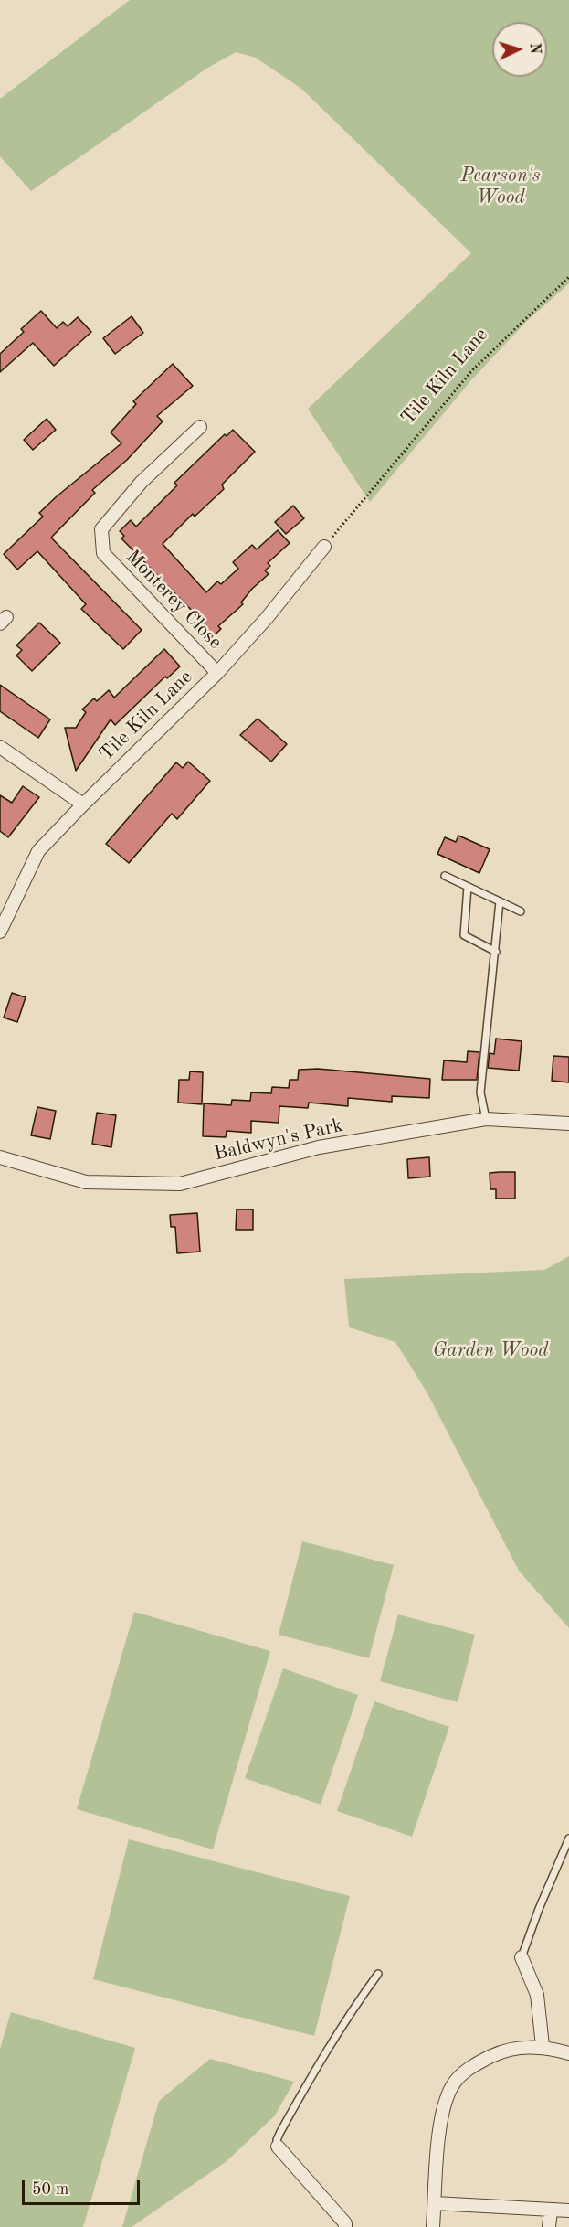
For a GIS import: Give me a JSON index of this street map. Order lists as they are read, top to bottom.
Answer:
{
  "streets": {
    "street": ["Tile Kiln Lane", "Monterey Close", "Baldwyn's Park"]
  },
  "crossings": [
    ["Tile Kiln Lane", "Monterey Close"]
  ],
  "parks": ["Pearson's Wood", "Garden Wood"],
  "scale_bar": "50 m",
  "north": "right"
}
